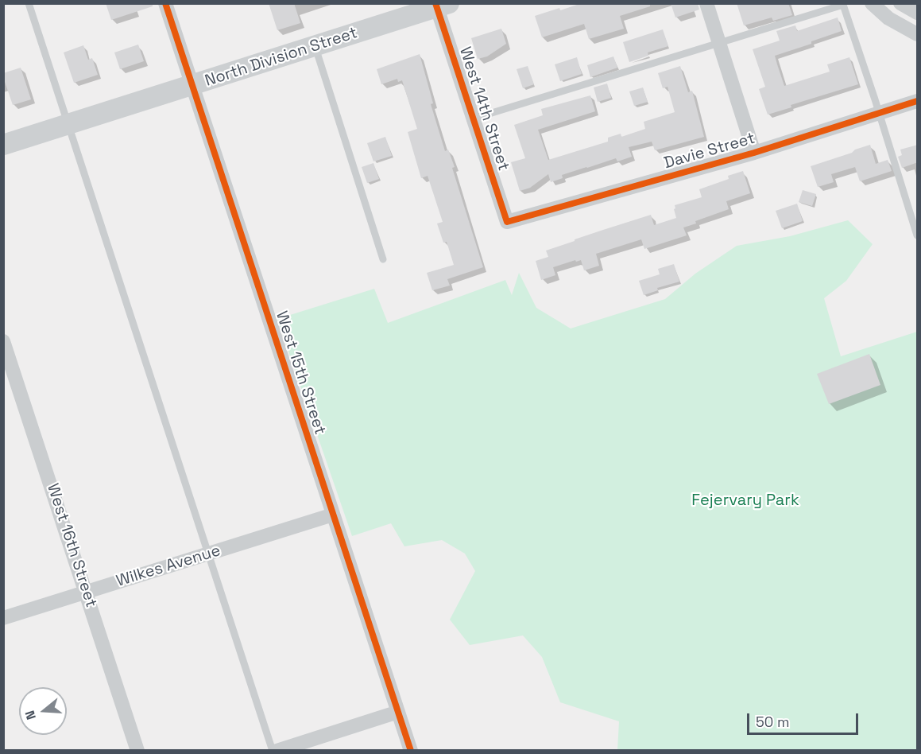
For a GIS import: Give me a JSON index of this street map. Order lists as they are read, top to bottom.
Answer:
{
  "streets": {
    "main road": ["North Division Street"],
    "street": [
      "West 14th Street",
      "Davie Street",
      "West 15th Street",
      "West 16th Street",
      "Wilkes Avenue"
    ]
  },
  "crossings": [
    ["North Division Street", "West 14th Street"],
    ["North Division Street", "West 15th Street"],
    ["West 14th Street", "Davie Street"],
    ["West 15th Street", "Wilkes Avenue"],
    ["West 16th Street", "Wilkes Avenue"]
  ],
  "parks": ["Fejervary Park"],
  "scale_bar": "50 m",
  "north": "left"
}
